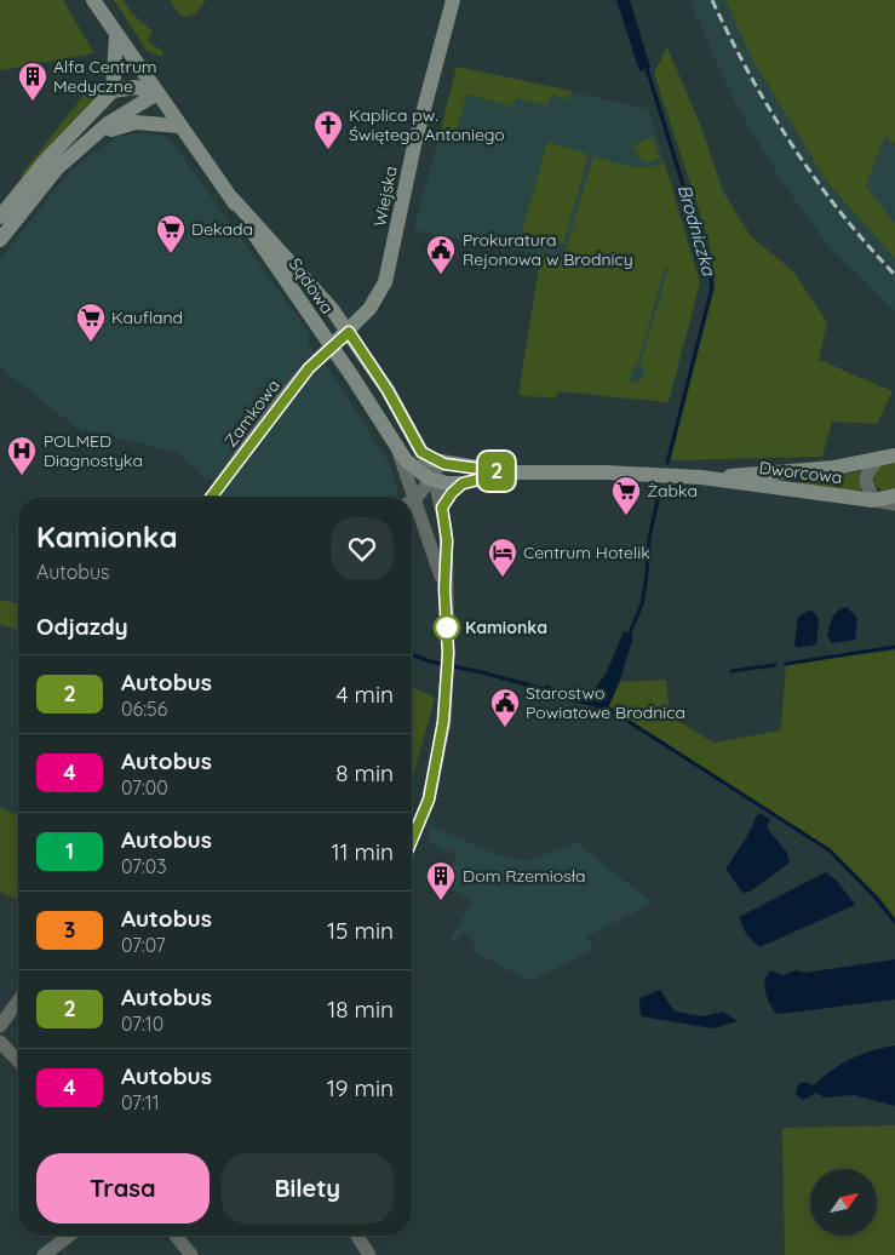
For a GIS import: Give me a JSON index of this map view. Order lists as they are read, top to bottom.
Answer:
{
  "streets": {
    "street": [
      "Wiejska",
      "Sądowa",
      "Zamkowa",
      "Dworcowa"
    ]
  },
  "crossings": [
    ["Wiejska", "Sądowa"],
    ["Wiejska", "Zamkowa"],
    ["Sądowa", "Zamkowa"],
    ["Sądowa", "Dworcowa"]
  ],
  "water": ["Brodniczka"],
  "places": {
    "building": ["Alfa Centrum Medyczne", "Dom Rzemiosła"],
    "church": ["Kaplica pw. Świętego Antoniego"],
    "supermarket": ["Dekada", "Kaufland", "Żabka"],
    "public building": ["Prokuratura Rejonowa w Brodnicy", "Starostwo Powiatowe Brodnica"],
    "hospital": ["POLMED Diagnostyka"],
    "hotel": ["Centrum Hotelik"],
    "other": ["Kamionka"]
  },
  "lines": ["bus line 2"],
  "north": "top right",
  "page": {
    "on_map": "2",
    "heading": [
      ["Kamionka", "Autobus"],
      "Odjazdy"
    ],
    "list": [
      {
        "mark": "2",
        "name": "Autobus",
        "note": "06:56",
        "value": "4 min"
      },
      {
        "mark": "4",
        "name": "Autobus",
        "note": "07:00",
        "value": "8 min"
      },
      {
        "mark": "1",
        "name": "Autobus",
        "note": "07:03",
        "value": "11 min"
      },
      {
        "mark": "3",
        "name": "Autobus",
        "note": "07:07",
        "value": "15 min"
      },
      {
        "mark": "2",
        "name": "Autobus",
        "note": "07:10",
        "value": "18 min"
      },
      {
        "mark": "4",
        "name": "Autobus",
        "note": "07:11",
        "value": "19 min"
      }
    ],
    "buttons": ["Trasa", "Bilety"]
  }
}
